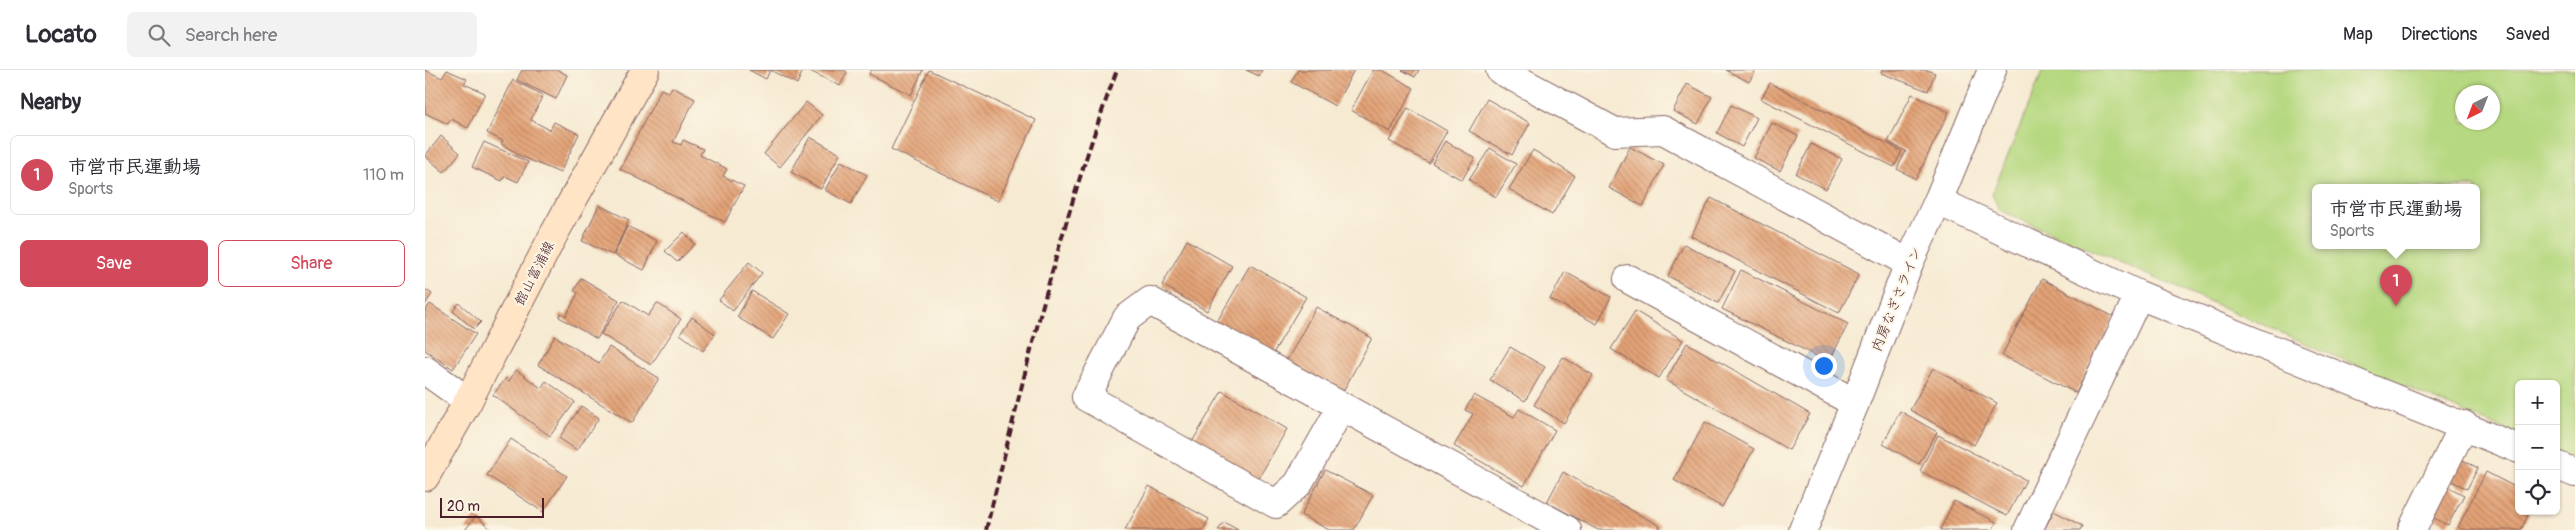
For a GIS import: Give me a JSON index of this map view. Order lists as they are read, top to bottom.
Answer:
{
  "streets": {
    "main road": ["館山富浦線"],
    "street": ["内房なぎさライン"]
  },
  "scale_bar": "20 m",
  "north": "bottom left",
  "page": {
    "header": "Locato",
    "search": "Search here",
    "nav": ["Map", "Directions", "Saved"],
    "heading": "Nearby",
    "list": [
      {
        "mark": "1",
        "name": "市営市民運動場",
        "note": "Sports",
        "value": "110 m"
      }
    ],
    "popup": ["市営市民運動場", "Sports"],
    "buttons": ["Save", "Share"],
    "pins": "1",
    "map_buttons": ["+", "−"],
    "scale": "20 m"
  }
}
